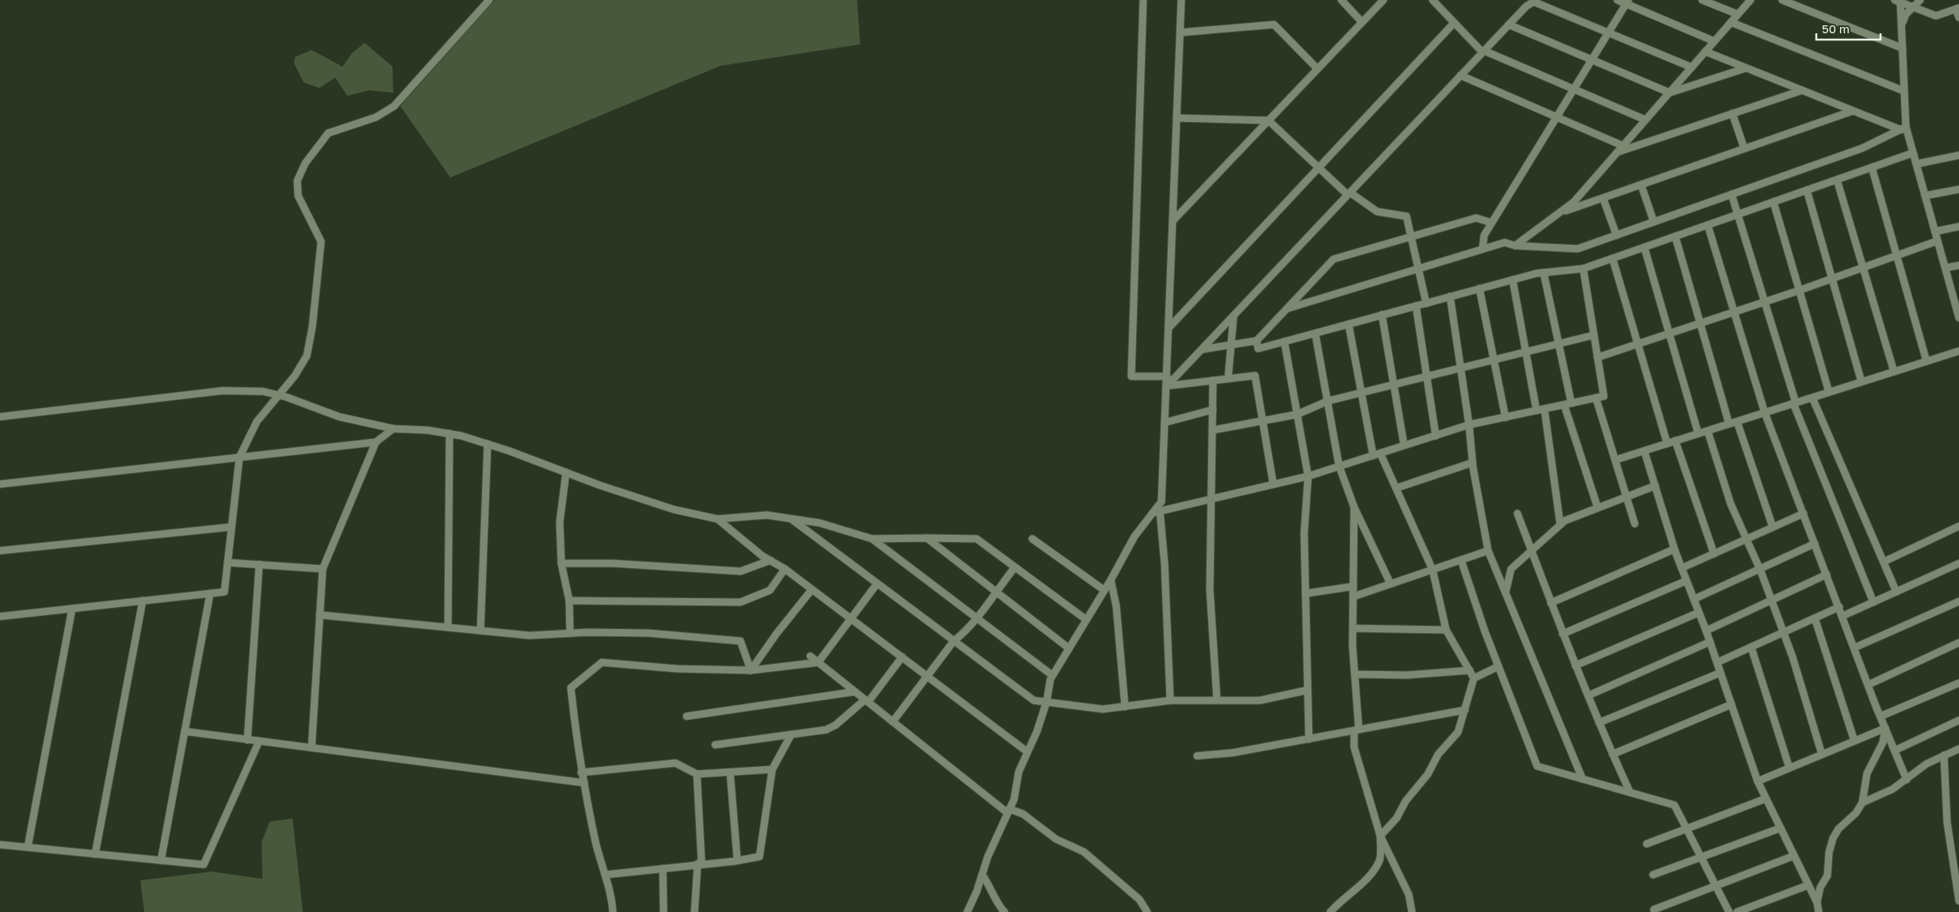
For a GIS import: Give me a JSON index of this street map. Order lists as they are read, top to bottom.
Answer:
{
  "scale_bar": "50 m"
}
